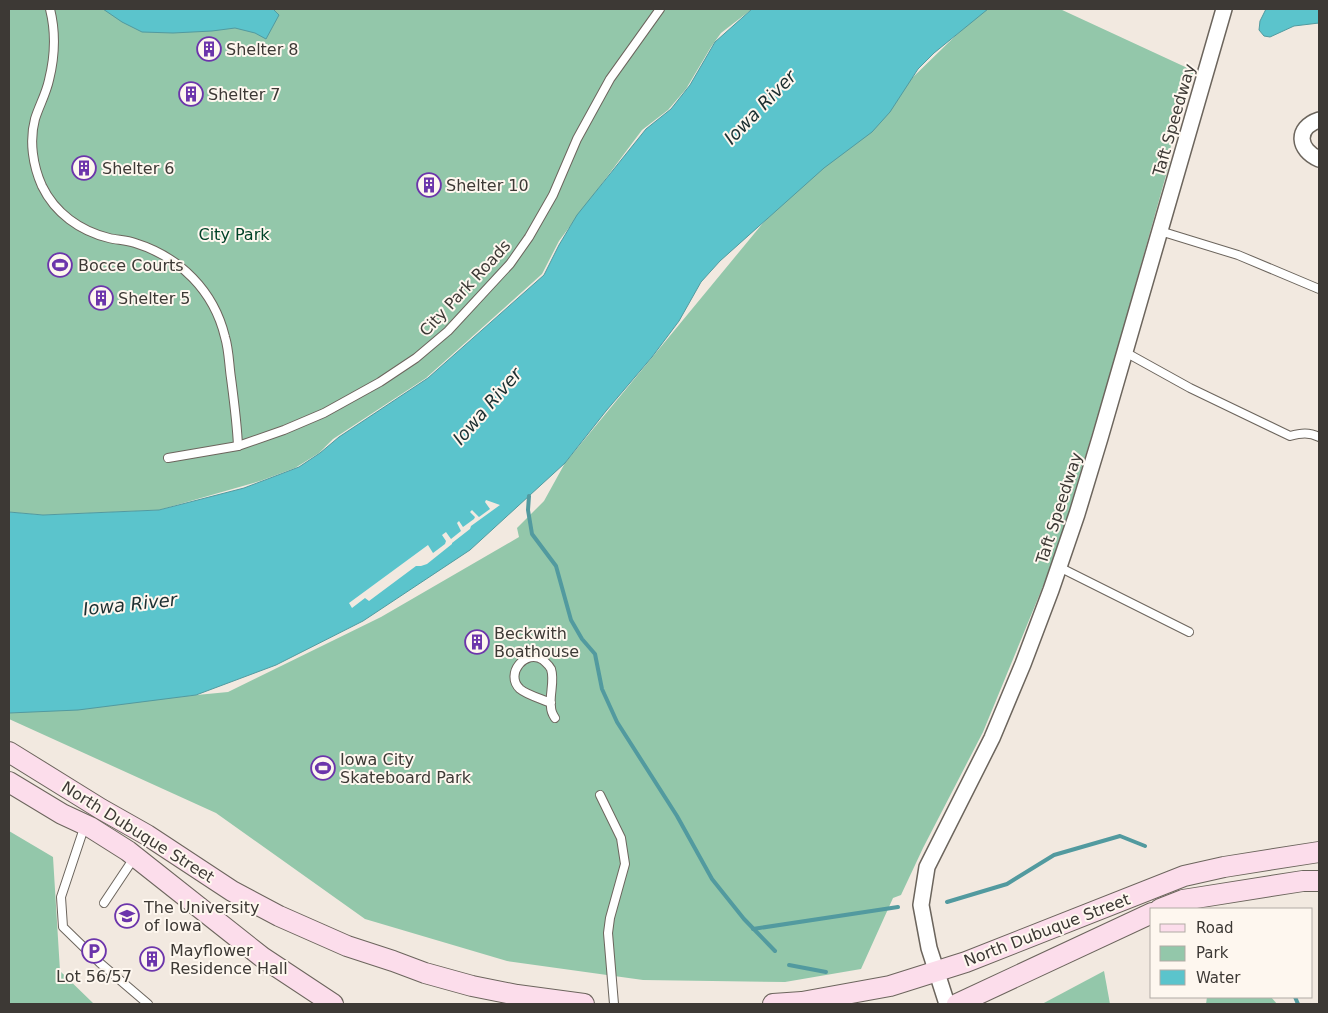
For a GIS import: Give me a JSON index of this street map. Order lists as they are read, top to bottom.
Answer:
{
  "streets": {
    "main road": ["North Dubuque Street"],
    "street": ["Taft Speedway"],
    "lane": ["City Park Roads"]
  },
  "crossings": [
    ["Taft Speedway", "North Dubuque Street"]
  ],
  "water": ["Iowa River"],
  "parks": ["City Park"],
  "places": {
    "building": [
      "Shelter 8",
      "Shelter 7",
      "Shelter 6",
      "Shelter 10",
      "Shelter 5",
      "Beckwith Boathouse",
      "Mayflower Residence Hall"
    ],
    "sports": ["Bocce Courts", "Iowa City Skateboard Park"],
    "school or university": ["The University of Iowa"],
    "parking": ["Lot 56/57"]
  },
  "legend": ["Road", "Park", "Water"]
}
